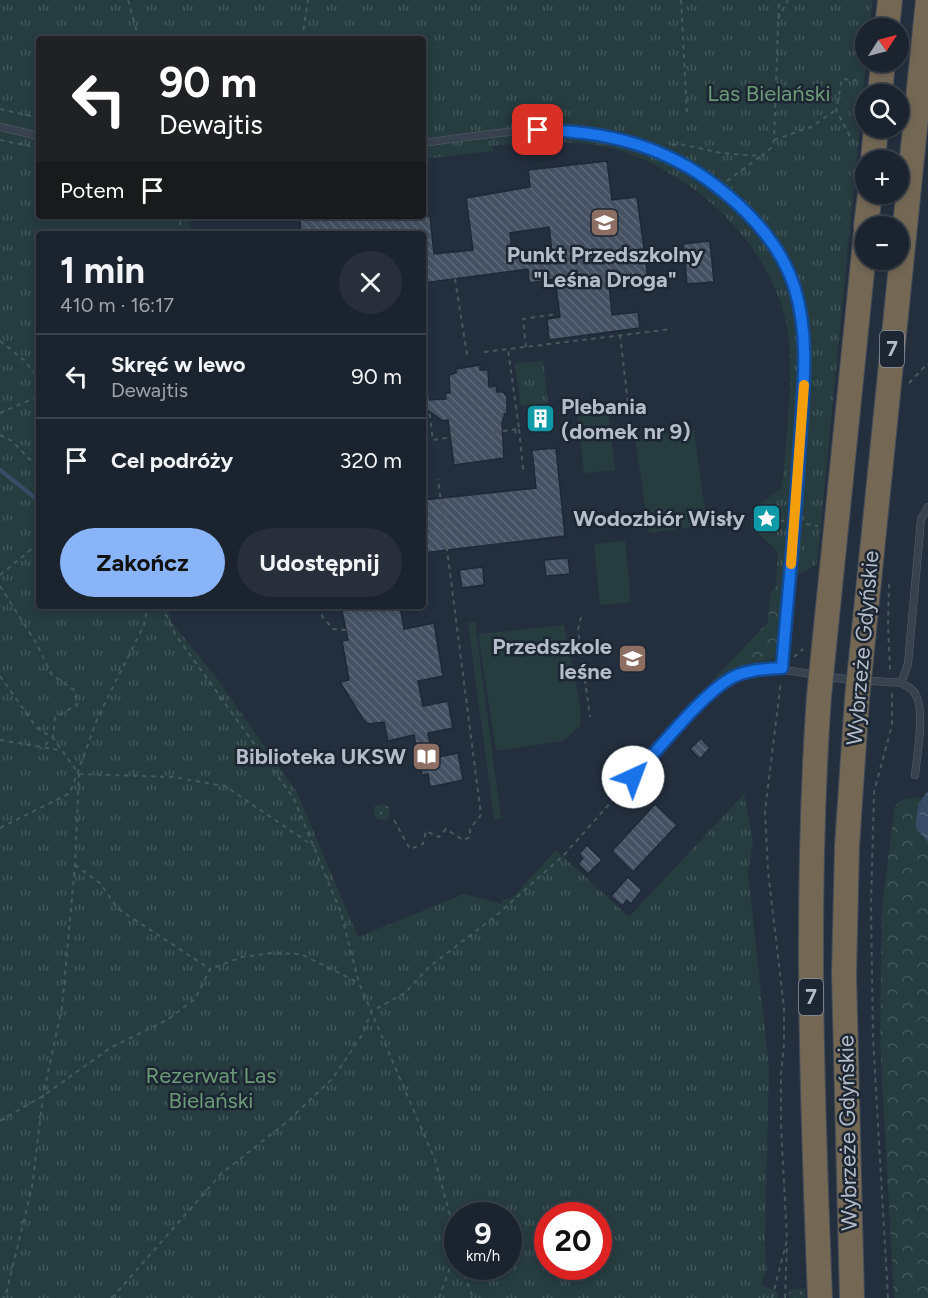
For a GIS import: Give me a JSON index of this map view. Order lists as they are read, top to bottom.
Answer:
{
  "streets": {
    "highway": ["7", "Wybrzeże Gdyńskie"]
  },
  "parks": ["Las Bielański", "Rezerwat Las Bielański"],
  "places": {
    "school or university": ["Punkt Przedszkolny \"Leśna Droga\"", "Przedszkole leśne"],
    "building": ["Plebania (domek nr 9)"],
    "place": ["Wodozbiór Wisły"],
    "library": ["Biblioteka UKSW"]
  },
  "north": "top right",
  "page": {
    "map_buttons": ["+", "−"],
    "turn": ["90 m", "Dewajtis"],
    "then": "Potem",
    "heading": ["1 min", "410 m · 16:17"],
    "list": [
      {
        "name": "Skręć w lewo",
        "note": "Dewajtis",
        "value": "90 m"
      },
      {
        "name": "Cel podróży",
        "value": "320 m"
      }
    ],
    "buttons": ["Zakończ", "Udostępnij"],
    "speed": "9 km/h",
    "limit": "20"
  }
}
